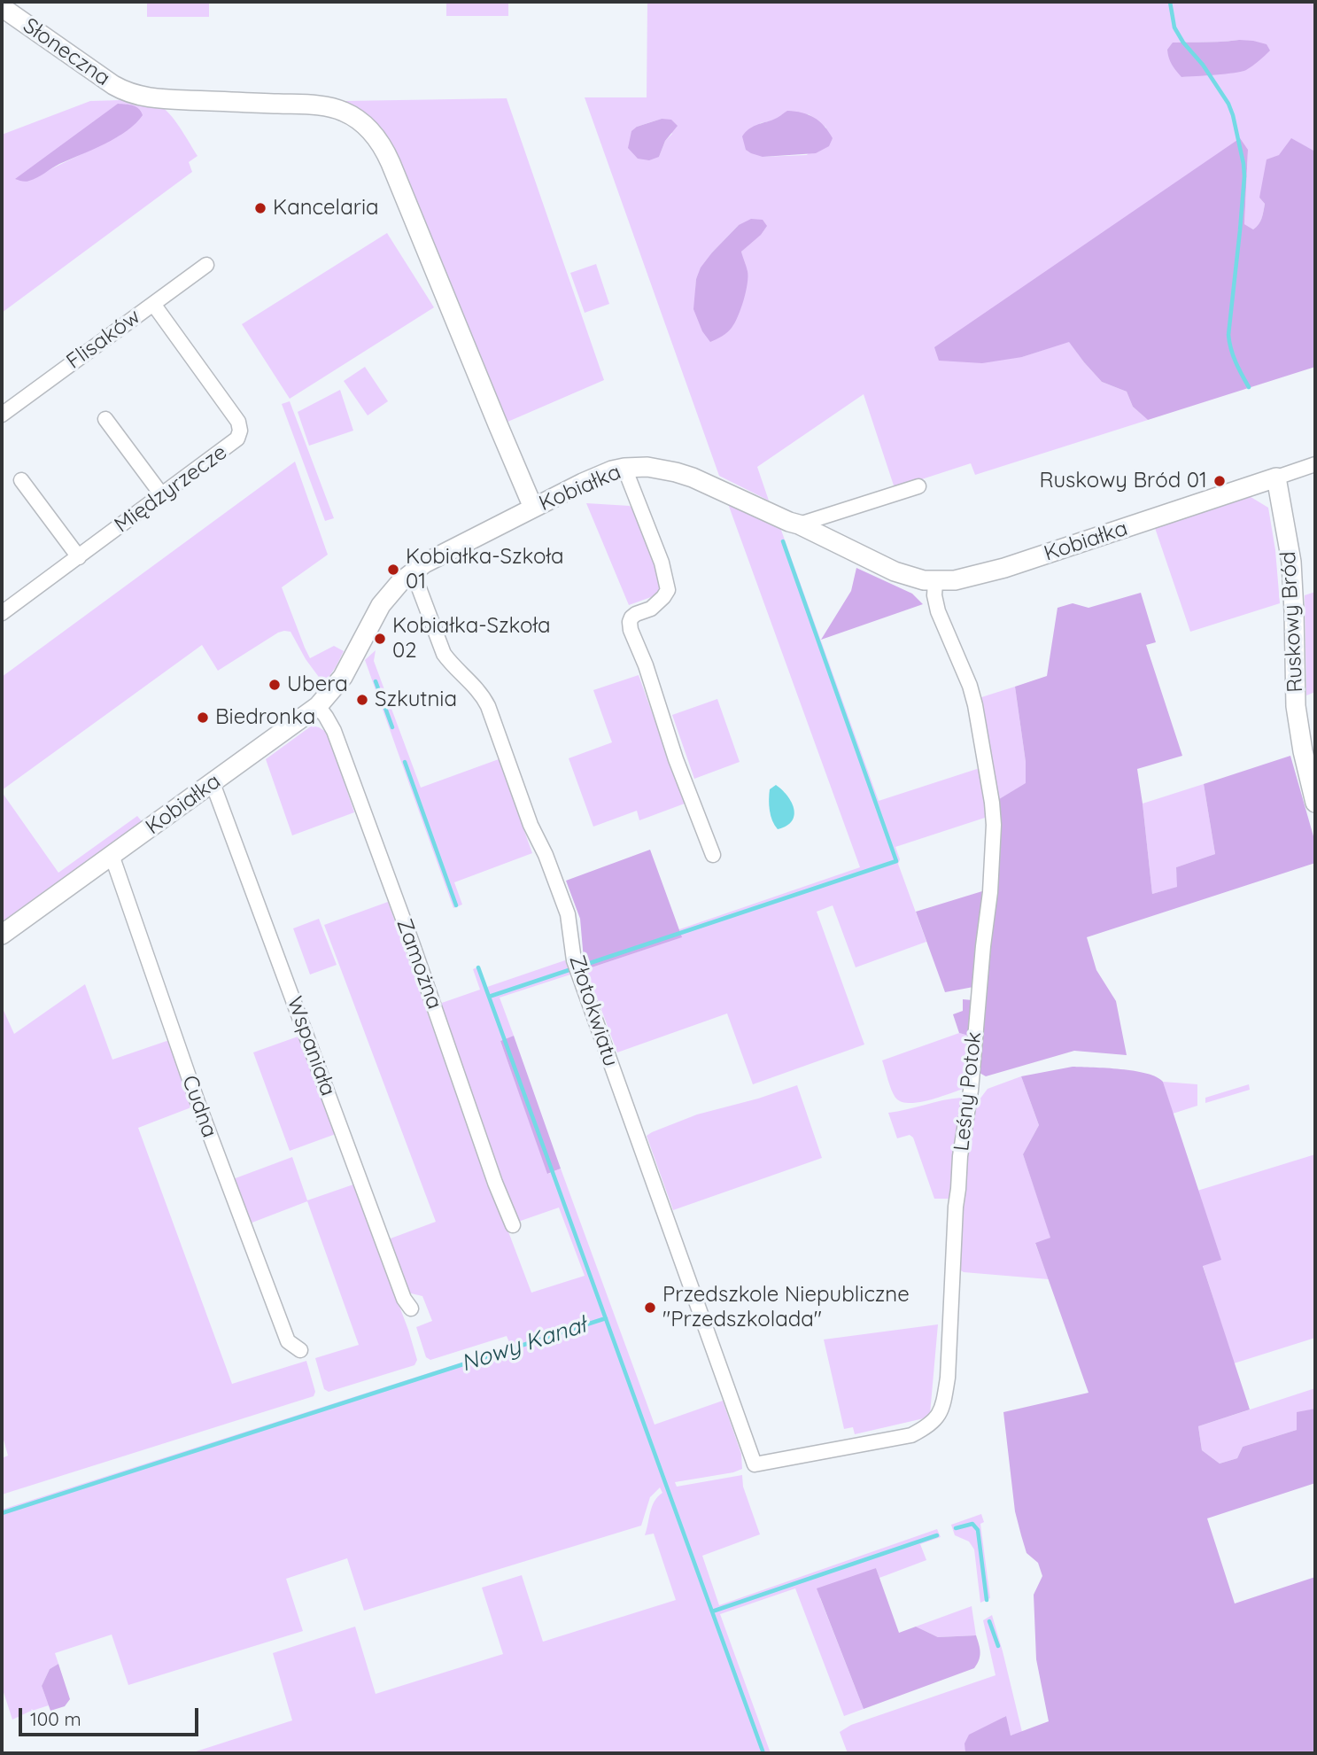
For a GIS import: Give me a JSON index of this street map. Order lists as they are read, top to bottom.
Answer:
{
  "streets": {
    "street": [
      "Słoneczna",
      "Flisaków",
      "Kobiałka",
      "Międzyrzecze",
      "Ruskowy Bród",
      "Zamożna",
      "Złotokwiatu",
      "Wspaniała",
      "Leśny Potok",
      "Cudna"
    ]
  },
  "crossings": [
    ["Słoneczna", "Kobiałka"],
    ["Flisaków", "Międzyrzecze"],
    ["Kobiałka", "Ruskowy Bród"],
    ["Kobiałka", "Zamożna"],
    ["Kobiałka", "Złotokwiatu"],
    ["Kobiałka", "Wspaniała"],
    ["Kobiałka", "Leśny Potok"],
    ["Kobiałka", "Cudna"],
    ["Złotokwiatu", "Leśny Potok"]
  ],
  "water": ["Nowy Kanał"],
  "places": [
    "Kancelaria",
    "Ruskowy Bród 01",
    "Kobiałka-Szkoła 01",
    "Kobiałka-Szkoła 02",
    "Ubera",
    "Szkutnia",
    "Biedronka",
    "Przedszkole Niepubliczne \"Przedszkolada\""
  ],
  "scale_bar": "100 m"
}
